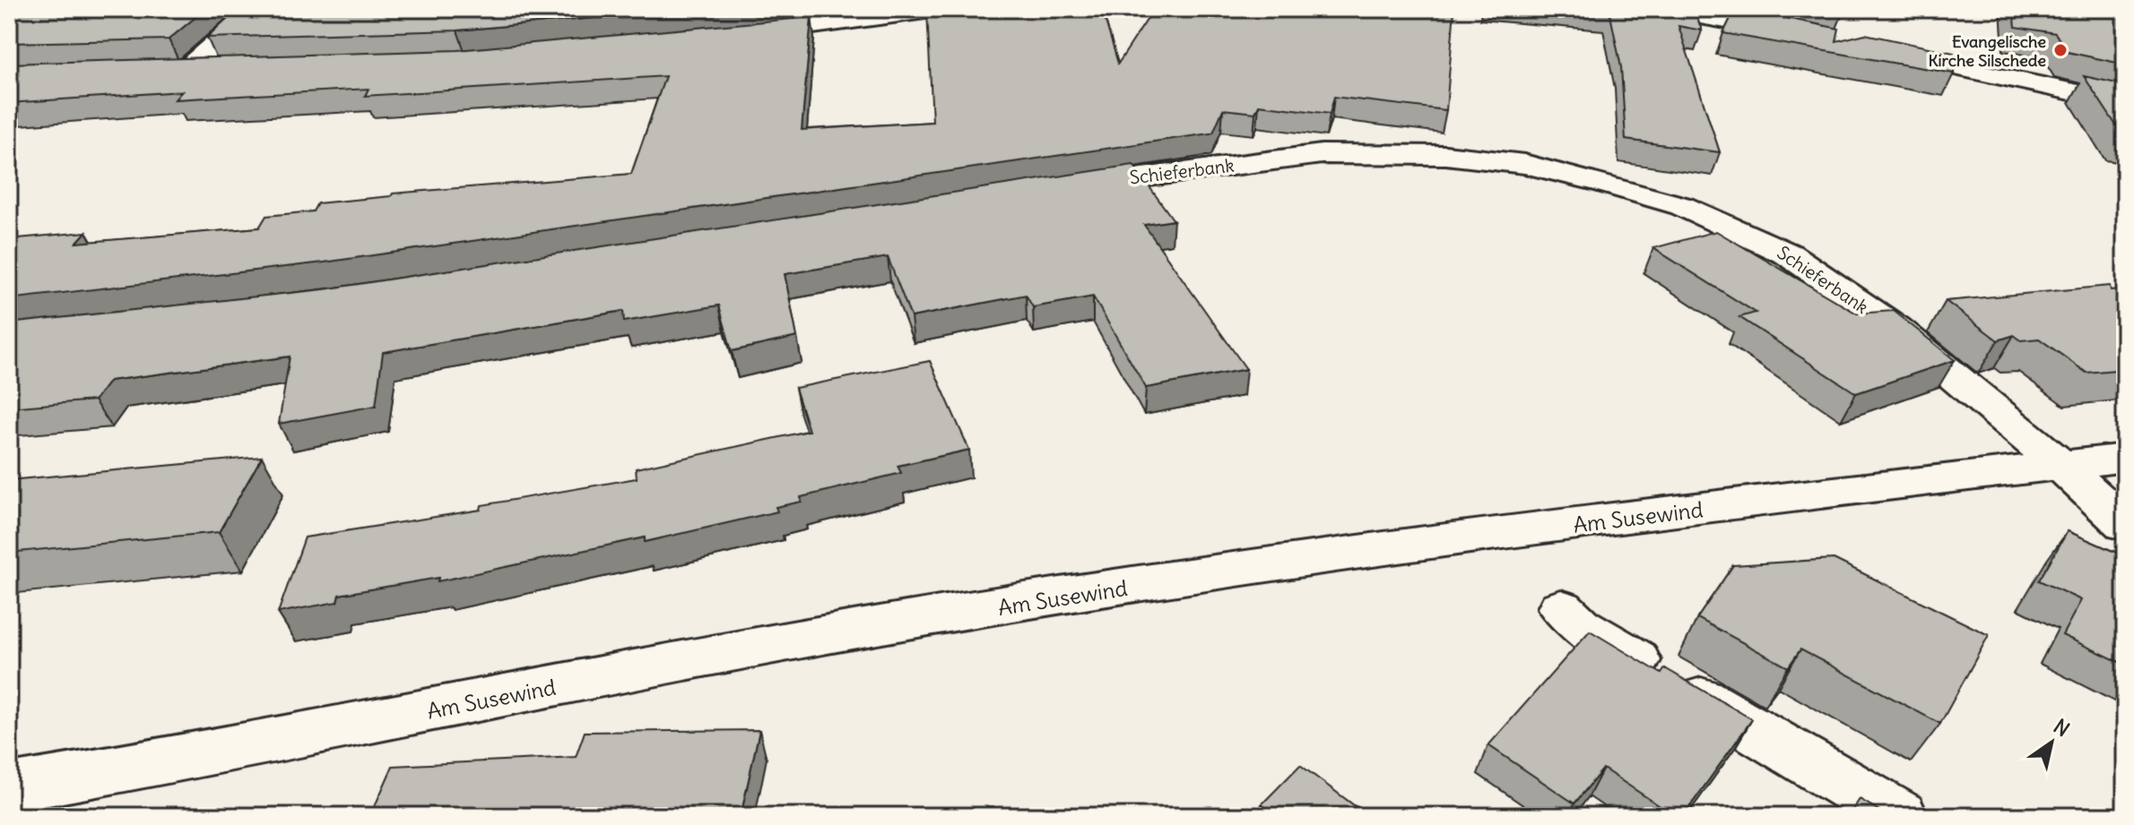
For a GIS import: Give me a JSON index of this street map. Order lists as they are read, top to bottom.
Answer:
{
  "streets": {
    "street": ["Schieferbank", "Am Susewind"]
  },
  "crossings": [
    ["Schieferbank", "Am Susewind"]
  ],
  "places": ["Evangelische Kirche Silschede"],
  "north": "top right"
}
